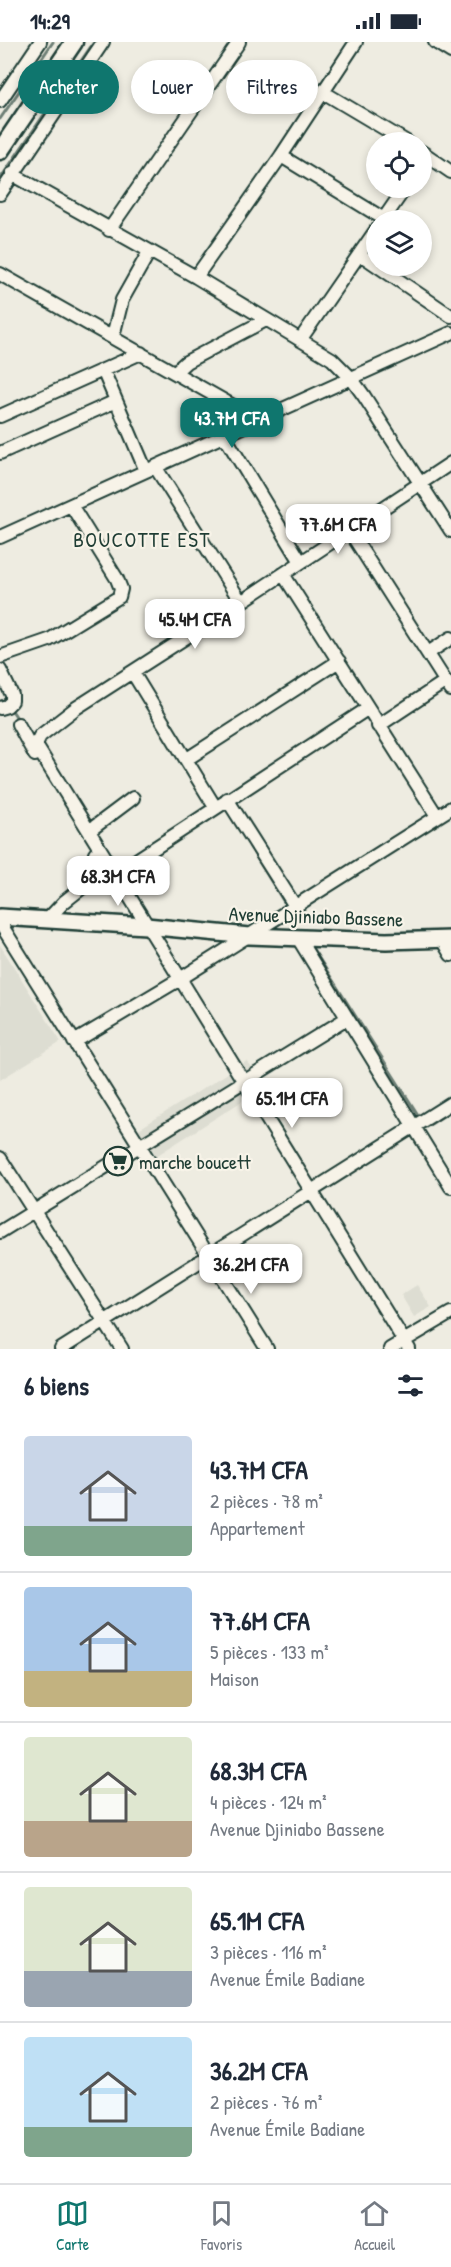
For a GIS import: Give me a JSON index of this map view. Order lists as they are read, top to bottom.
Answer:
{
  "streets": {
    "main road": ["Avenue Djiniabo Bassene"]
  },
  "districts": ["BOUCOTTE EST"],
  "places": {
    "supermarket": ["marche boucett"]
  },
  "page": {
    "status": "14:29",
    "chip": ["Acheter", "Louer", "Filtres"],
    "price": [
      "43.7M CFA",
      "77.6M CFA",
      "45.4M CFA",
      "68.3M CFA",
      "65.1M CFA",
      "36.2M CFA"
    ],
    "heading": "6 biens",
    "list": [
      {
        "name": "43.7M CFA",
        "note": "2 pièces · 78 m² · Appartement"
      },
      {
        "name": "77.6M CFA",
        "note": "5 pièces · 133 m² · Maison"
      },
      {
        "name": "68.3M CFA",
        "note": "4 pièces · 124 m² · Avenue Djiniabo Bassene"
      },
      {
        "name": "65.1M CFA",
        "note": "3 pièces · 116 m² · Avenue Émile Badiane"
      },
      {
        "name": "36.2M CFA",
        "note": "2 pièces · 76 m² · Avenue Émile Badiane"
      }
    ],
    "tabs": ["Carte", "Favoris", "Accueil"]
  }
}
